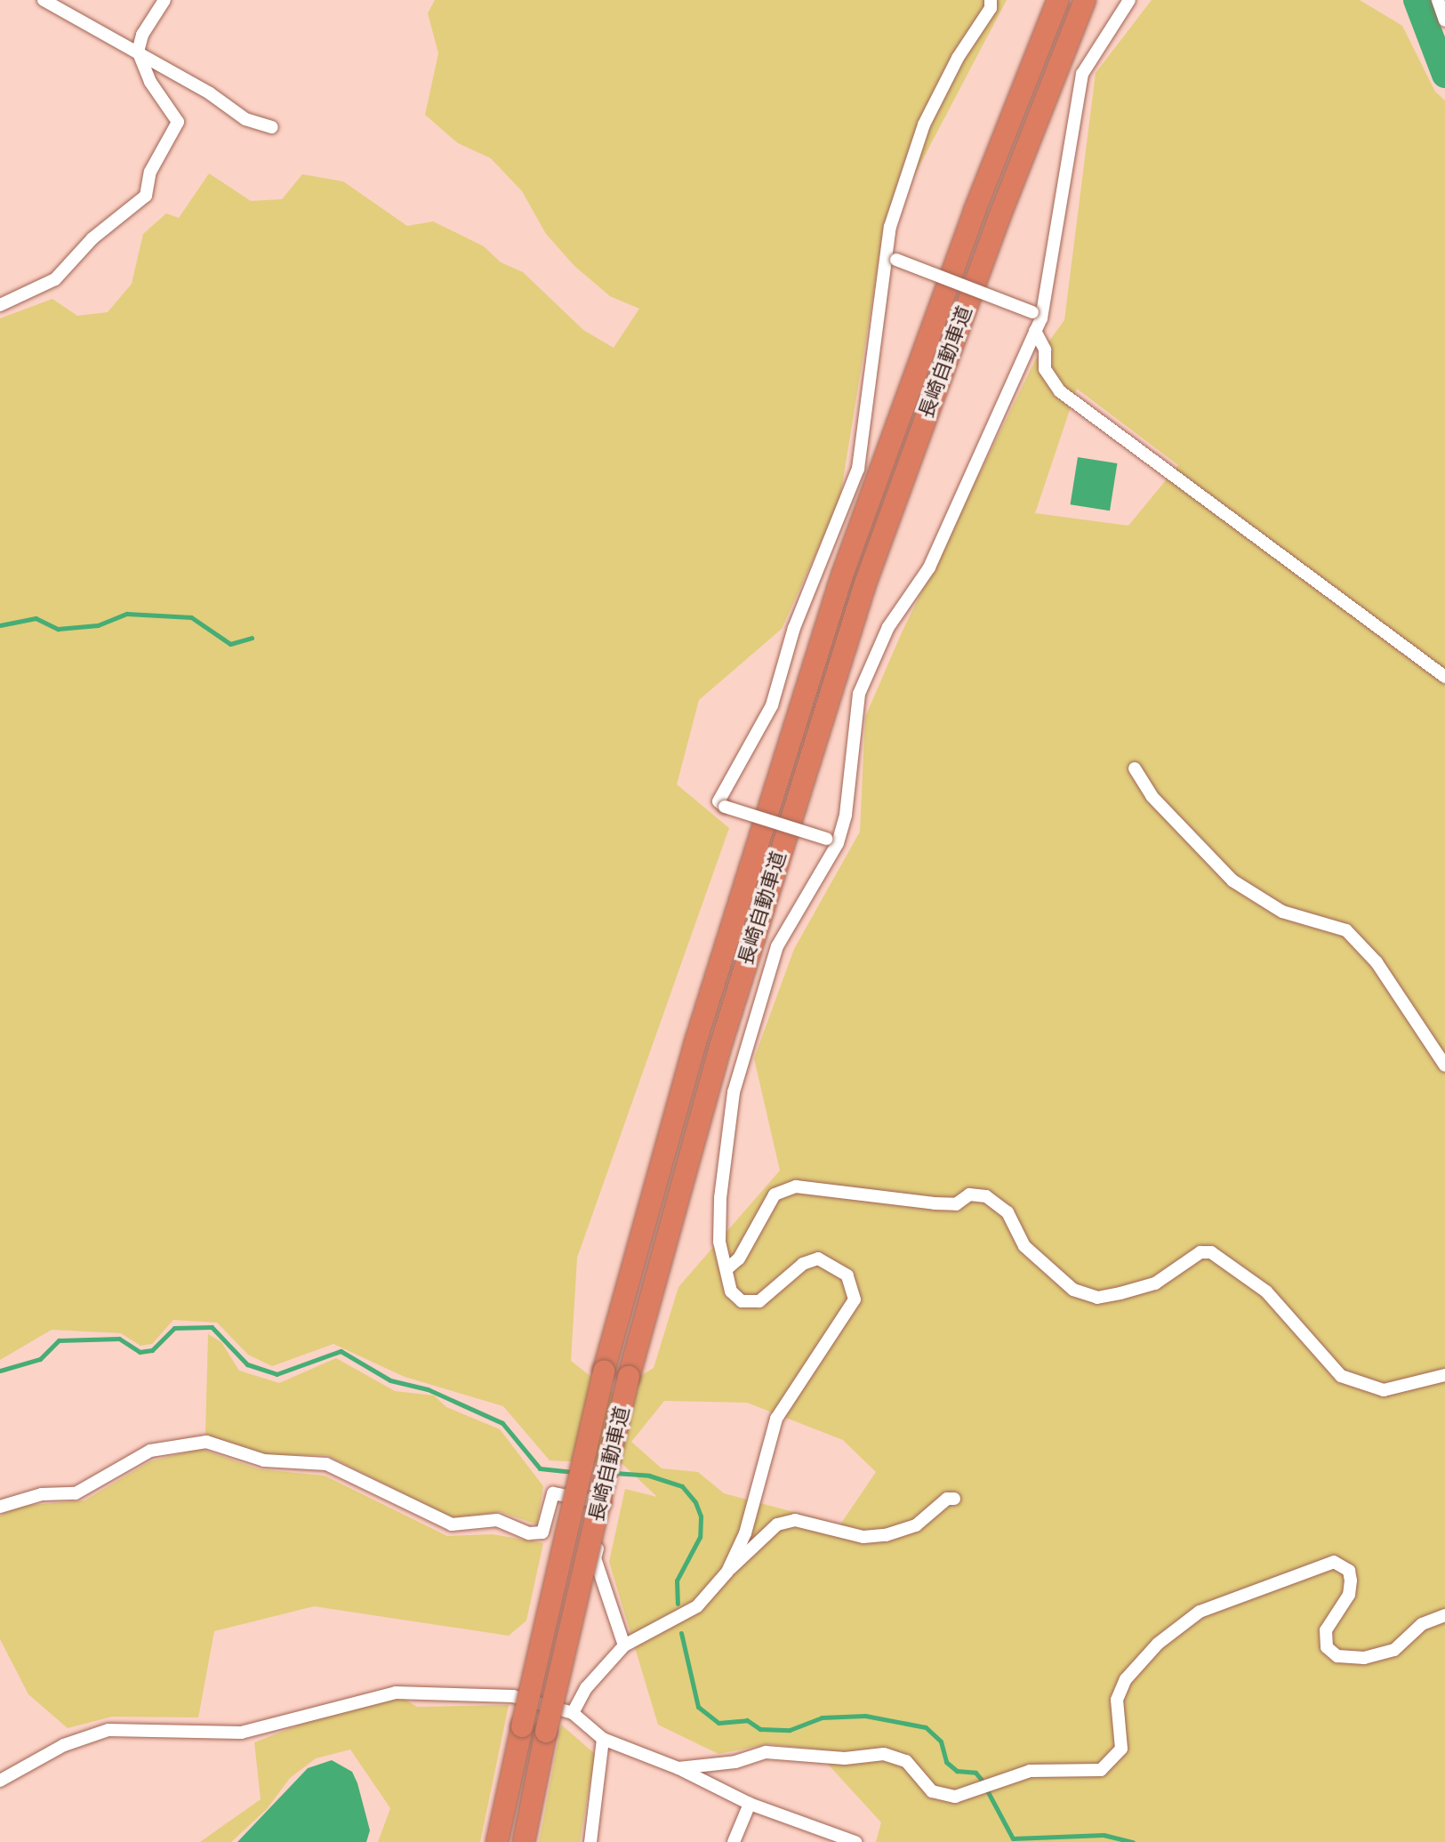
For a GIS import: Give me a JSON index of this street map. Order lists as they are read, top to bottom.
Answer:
{
  "streets": {
    "highway": ["長崎自動車道"]
  }
}
